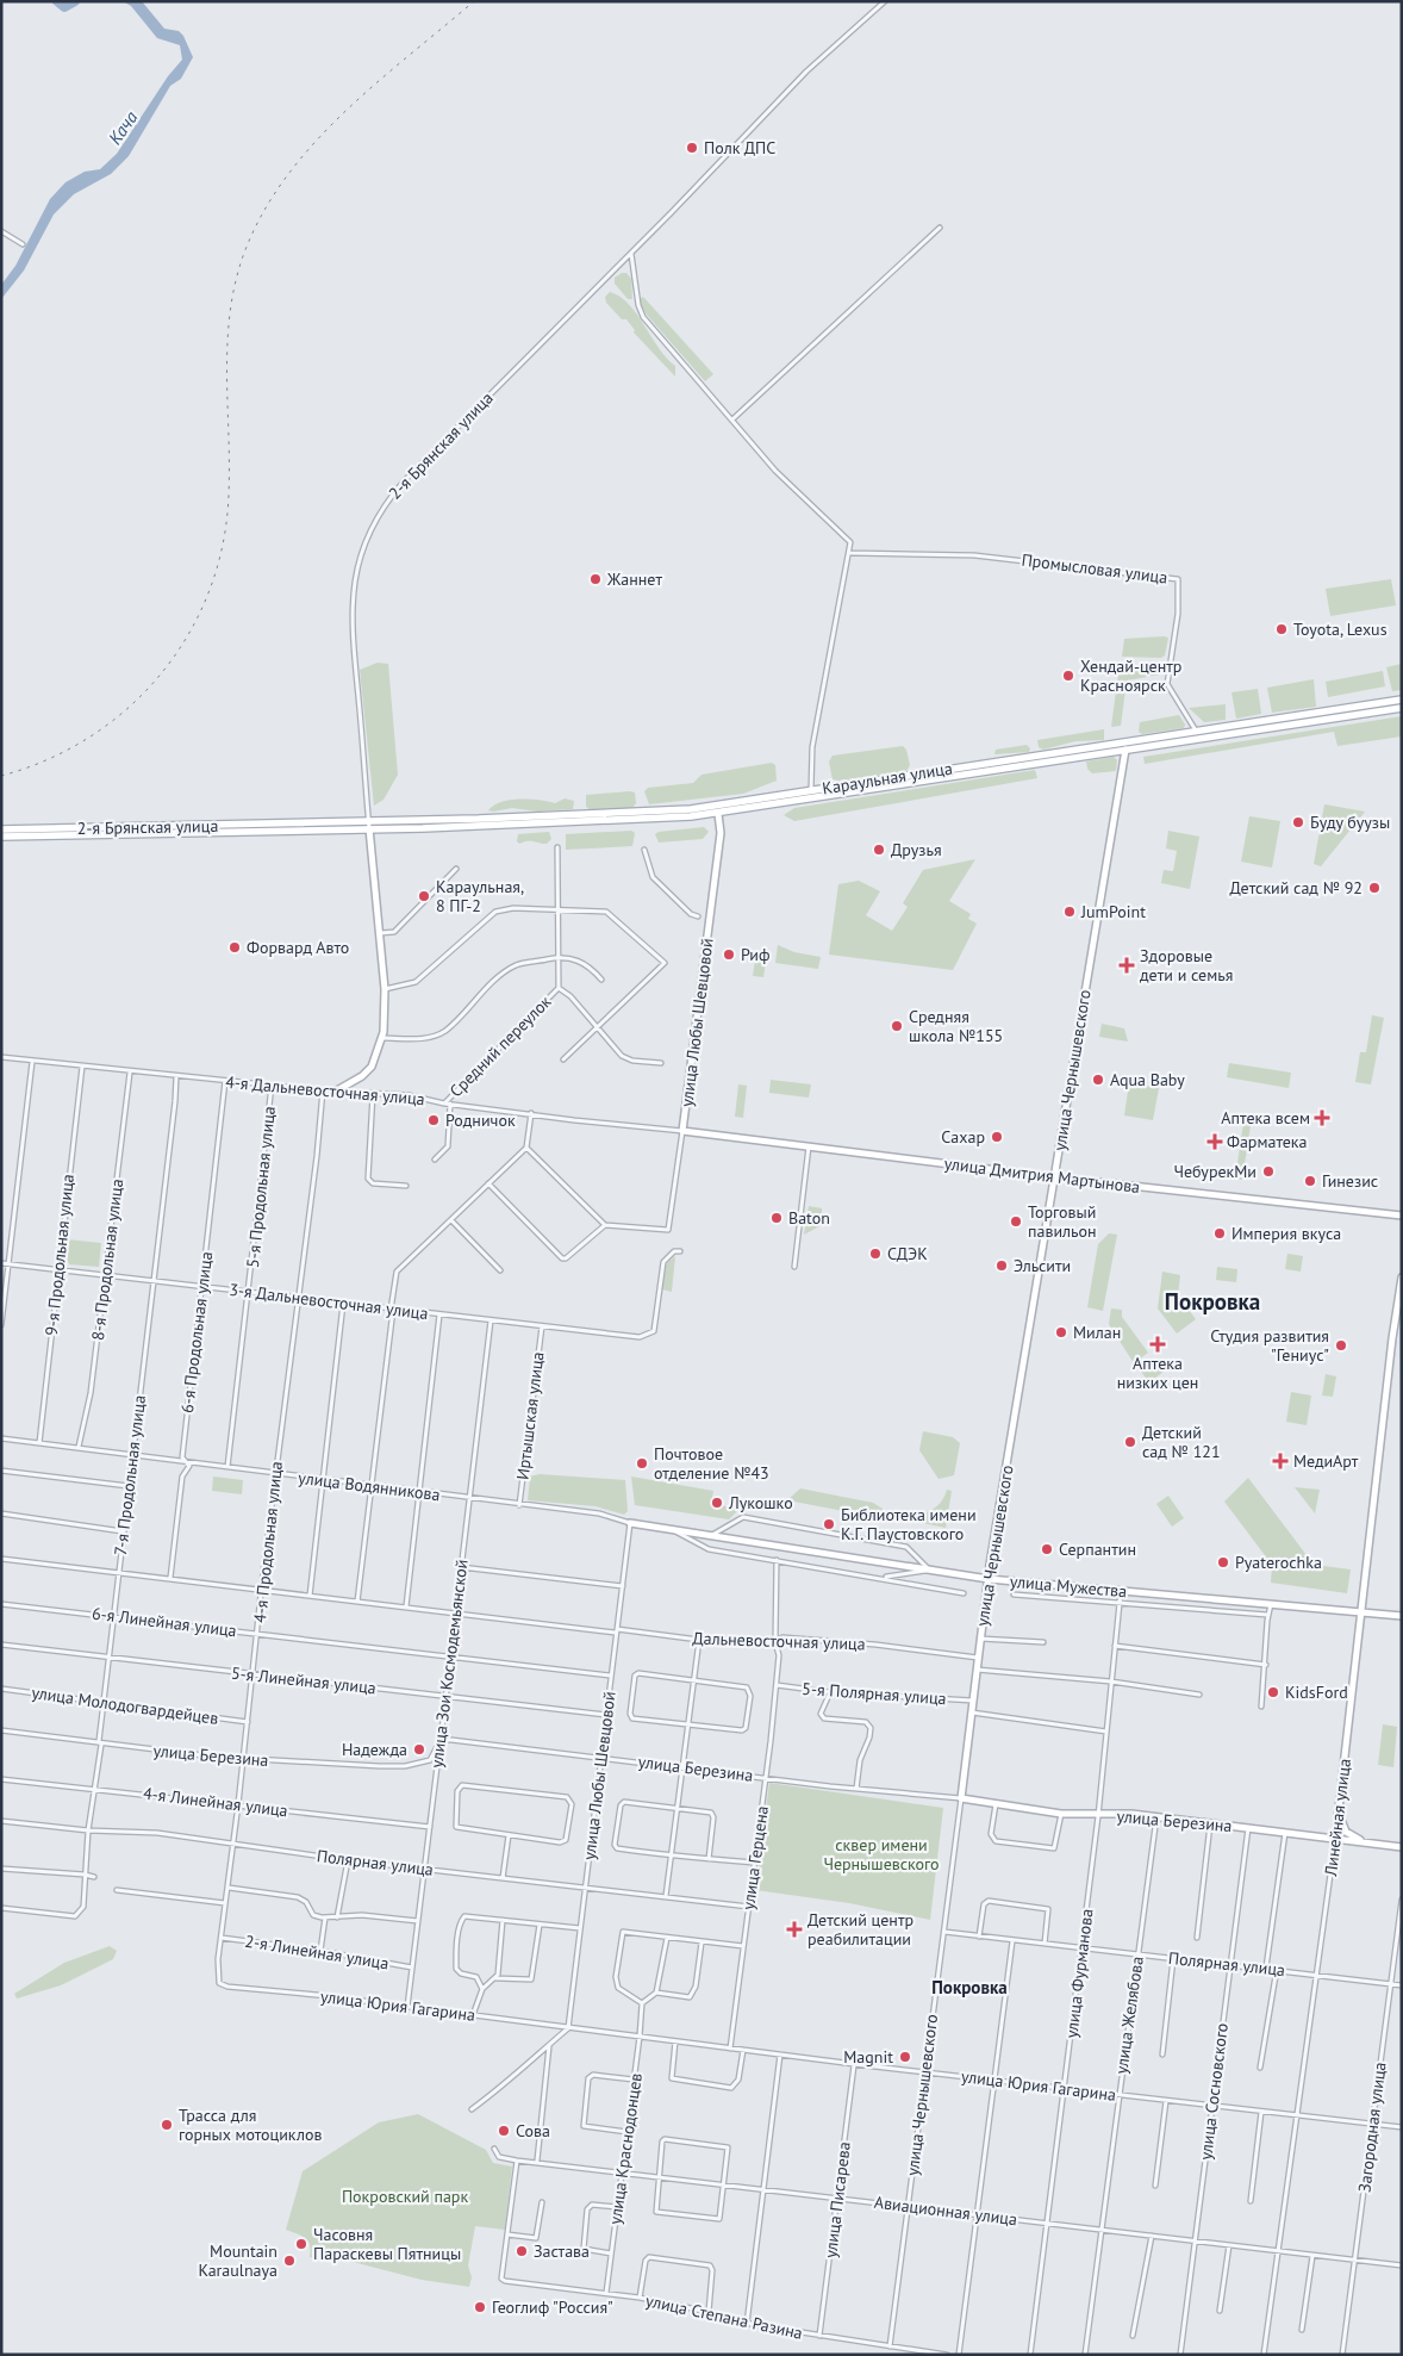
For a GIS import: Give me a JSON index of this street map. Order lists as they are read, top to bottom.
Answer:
{
  "streets": {
    "main road": ["2-я Брянская улица", "Караульная улица"],
    "street": [
      "Промысловая улица",
      "улица Любы Шевцовой",
      "Средний переулок",
      "улица Чернышевского",
      "4-я Дальневосточная улица",
      "улица Дмитрия Мартынова",
      "5-я Продольная улица",
      "9-я Продольная улица",
      "8-я Продольная улица",
      "3-я Дальневосточная улица",
      "6-я Продольная улица",
      "Иртышская улица",
      "7-я Продольная улица",
      "улица Водянникова",
      "4-я Продольная улица",
      "улица Мужества",
      "6-я Линейная улица",
      "Дальневосточная улица",
      "улица Зои Космодемьянской",
      "5-я Линейная улица",
      "5-я Полярная улица",
      "улица Молодогвардейцев",
      "улица Березина",
      "4-я Линейная улица",
      "Линейная улица",
      "улица Герцена",
      "Полярная улица",
      "2-я Линейная улица",
      "улица Фурманова",
      "улица Юрия Гагарина",
      "улица Желябова",
      "улица Сосновского",
      "Загородная улица",
      "улица Краснодонцев",
      "улица Писарева",
      "Авиационная улица",
      "улица Степана Разина"
    ]
  },
  "crossings": [
    ["2-я Брянская улица", "Караульная улица"],
    ["Промысловая улица", "Караульная улица"],
    ["Караульная улица", "улица Любы Шевцовой"],
    ["Караульная улица", "улица Чернышевского"],
    ["улица Любы Шевцовой", "4-я Дальневосточная улица"],
    ["улица Любы Шевцовой", "улица Дмитрия Мартынова"],
    ["улица Любы Шевцовой", "улица Водянникова"],
    ["улица Любы Шевцовой", "улица Мужества"],
    ["улица Любы Шевцовой", "6-я Линейная улица"],
    ["улица Любы Шевцовой", "Дальневосточная улица"],
    ["улица Любы Шевцовой", "5-я Линейная улица"],
    ["улица Любы Шевцовой", "улица Березина"],
    ["улица Любы Шевцовой", "Полярная улица"],
    ["улица Любы Шевцовой", "улица Юрия Гагарина"],
    ["Средний переулок", "4-я Дальневосточная улица"],
    ["улица Чернышевского", "улица Дмитрия Мартынова"],
    ["улица Чернышевского", "улица Мужества"],
    ["улица Чернышевского", "Дальневосточная улица"],
    ["улица Чернышевского", "5-я Полярная улица"],
    ["улица Чернышевского", "улица Березина"],
    ["улица Чернышевского", "Полярная улица"],
    ["улица Чернышевского", "улица Юрия Гагарина"],
    ["улица Чернышевского", "Авиационная улица"],
    ["улица Чернышевского", "улица Степана Разина"],
    ["4-я Дальневосточная улица", "улица Дмитрия Мартынова"],
    ["4-я Дальневосточная улица", "5-я Продольная улица"],
    ["4-я Дальневосточная улица", "9-я Продольная улица"],
    ["4-я Дальневосточная улица", "8-я Продольная улица"],
    ["4-я Дальневосточная улица", "6-я Продольная улица"],
    ["4-я Дальневосточная улица", "7-я Продольная улица"],
    ["4-я Дальневосточная улица", "4-я Продольная улица"],
    ["5-я Продольная улица", "3-я Дальневосточная улица"],
    ["5-я Продольная улица", "улица Водянникова"],
    ["9-я Продольная улица", "3-я Дальневосточная улица"],
    ["9-я Продольная улица", "улица Водянникова"],
    ["8-я Продольная улица", "3-я Дальневосточная улица"],
    ["8-я Продольная улица", "улица Водянникова"],
    ["3-я Дальневосточная улица", "6-я Продольная улица"],
    ["3-я Дальневосточная улица", "Иртышская улица"],
    ["3-я Дальневосточная улица", "7-я Продольная улица"],
    ["3-я Дальневосточная улица", "4-я Продольная улица"],
    ["3-я Дальневосточная улица", "улица Зои Космодемьянской"],
    ["6-я Продольная улица", "улица Водянникова"],
    ["6-я Продольная улица", "Дальневосточная улица"],
    ["Иртышская улица", "улица Водянникова"],
    ["7-я Продольная улица", "улица Водянникова"],
    ["7-я Продольная улица", "6-я Линейная улица"],
    ["7-я Продольная улица", "Дальневосточная улица"],
    ["7-я Продольная улица", "5-я Линейная улица"],
    ["7-я Продольная улица", "улица Молодогвардейцев"],
    ["7-я Продольная улица", "улица Березина"],
    ["7-я Продольная улица", "4-я Линейная улица"],
    ["7-я Продольная улица", "Полярная улица"],
    ["улица Водянникова", "4-я Продольная улица"],
    ["улица Водянникова", "улица Мужества"],
    ["улица Водянникова", "улица Зои Космодемьянской"],
    ["4-я Продольная улица", "6-я Линейная улица"],
    ["4-я Продольная улица", "Дальневосточная улица"],
    ["4-я Продольная улица", "5-я Линейная улица"],
    ["4-я Продольная улица", "улица Молодогвардейцев"],
    ["4-я Продольная улица", "улица Березина"],
    ["4-я Продольная улица", "4-я Линейная улица"],
    ["4-я Продольная улица", "Полярная улица"],
    ["4-я Продольная улица", "2-я Линейная улица"],
    ["4-я Продольная улица", "улица Юрия Гагарина"],
    ["улица Мужества", "Линейная улица"],
    ["улица Мужества", "улица Фурманова"],
    ["6-я Линейная улица", "улица Зои Космодемьянской"],
    ["Дальневосточная улица", "улица Зои Космодемьянской"],
    ["Дальневосточная улица", "улица Герцена"],
    ["улица Зои Космодемьянской", "5-я Линейная улица"],
    ["улица Зои Космодемьянской", "улица Березина"],
    ["улица Зои Космодемьянской", "4-я Линейная улица"],
    ["улица Зои Космодемьянской", "Полярная улица"],
    ["улица Зои Космодемьянской", "2-я Линейная улица"],
    ["улица Зои Космодемьянской", "улица Юрия Гагарина"],
    ["5-я Полярная улица", "улица Герцена"],
    ["улица Березина", "Линейная улица"],
    ["улица Березина", "улица Герцена"],
    ["улица Березина", "улица Фурманова"],
    ["улица Березина", "улица Желябова"],
    ["улица Березина", "улица Сосновского"],
    ["Линейная улица", "Полярная улица"],
    ["Линейная улица", "улица Юрия Гагарина"],
    ["Линейная улица", "Авиационная улица"],
    ["улица Герцена", "Полярная улица"],
    ["улица Герцена", "улица Юрия Гагарина"],
    ["Полярная улица", "улица Фурманова"],
    ["Полярная улица", "улица Желябова"],
    ["Полярная улица", "улица Сосновского"],
    ["Полярная улица", "Загородная улица"],
    ["улица Фурманова", "улица Юрия Гагарина"],
    ["улица Фурманова", "Авиационная улица"],
    ["улица Юрия Гагарина", "улица Желябова"],
    ["улица Юрия Гагарина", "улица Сосновского"],
    ["улица Юрия Гагарина", "Загородная улица"],
    ["улица Юрия Гагарина", "улица Краснодонцев"],
    ["улица Юрия Гагарина", "улица Писарева"],
    ["улица Желябова", "Авиационная улица"],
    ["улица Сосновского", "Авиационная улица"],
    ["Загородная улица", "Авиационная улица"],
    ["улица Краснодонцев", "Авиационная улица"],
    ["улица Краснодонцев", "улица Степана Разина"],
    ["улица Писарева", "Авиационная улица"],
    ["улица Писарева", "улица Степана Разина"]
  ],
  "districts": ["Покровка", "Покровка"],
  "water": ["Кача"],
  "parks": ["сквер имени Чернышевского", "Покровский парк"],
  "places": {
    "other": [
      "Полк ДПС",
      "Жаннет",
      "Toyota, Lexus",
      "Хендай-центр Красноярск",
      "Буду буузы",
      "Друзья",
      "Детский сад № 92",
      "Караульная, 8 ПГ-2",
      "JumPoint",
      "Форвард Авто",
      "Риф",
      "Средняя школа №155",
      "Aqua Baby",
      "Родничок",
      "Сахар",
      "ЧебурекМи",
      "Гинезис",
      "Baton",
      "Торговый павильон",
      "Империя вкуса",
      "СДЭК",
      "Эльсити",
      "Милан",
      "Студия развития \"Гениус\"",
      "Детский сад № 121",
      "Почтовое отделение №43",
      "Лукошко",
      "Библиотека имени К.Г. Паустовского",
      "Серпантин",
      "Pyaterochka",
      "KidsFord",
      "Надежда",
      "Magnit",
      "Трасса для горных мотоциклов",
      "Сова",
      "Часовня Параскевы Пятницы",
      "Застава",
      "Mountain Karaulnaya",
      "Геоглиф \"Россия\""
    ],
    "health": [
      "Здоровые дети и семья",
      "Аптека всем",
      "Фарматека",
      "Аптека низких цен",
      "МедиАрт",
      "Детский центр реабилитации"
    ]
  }
}
